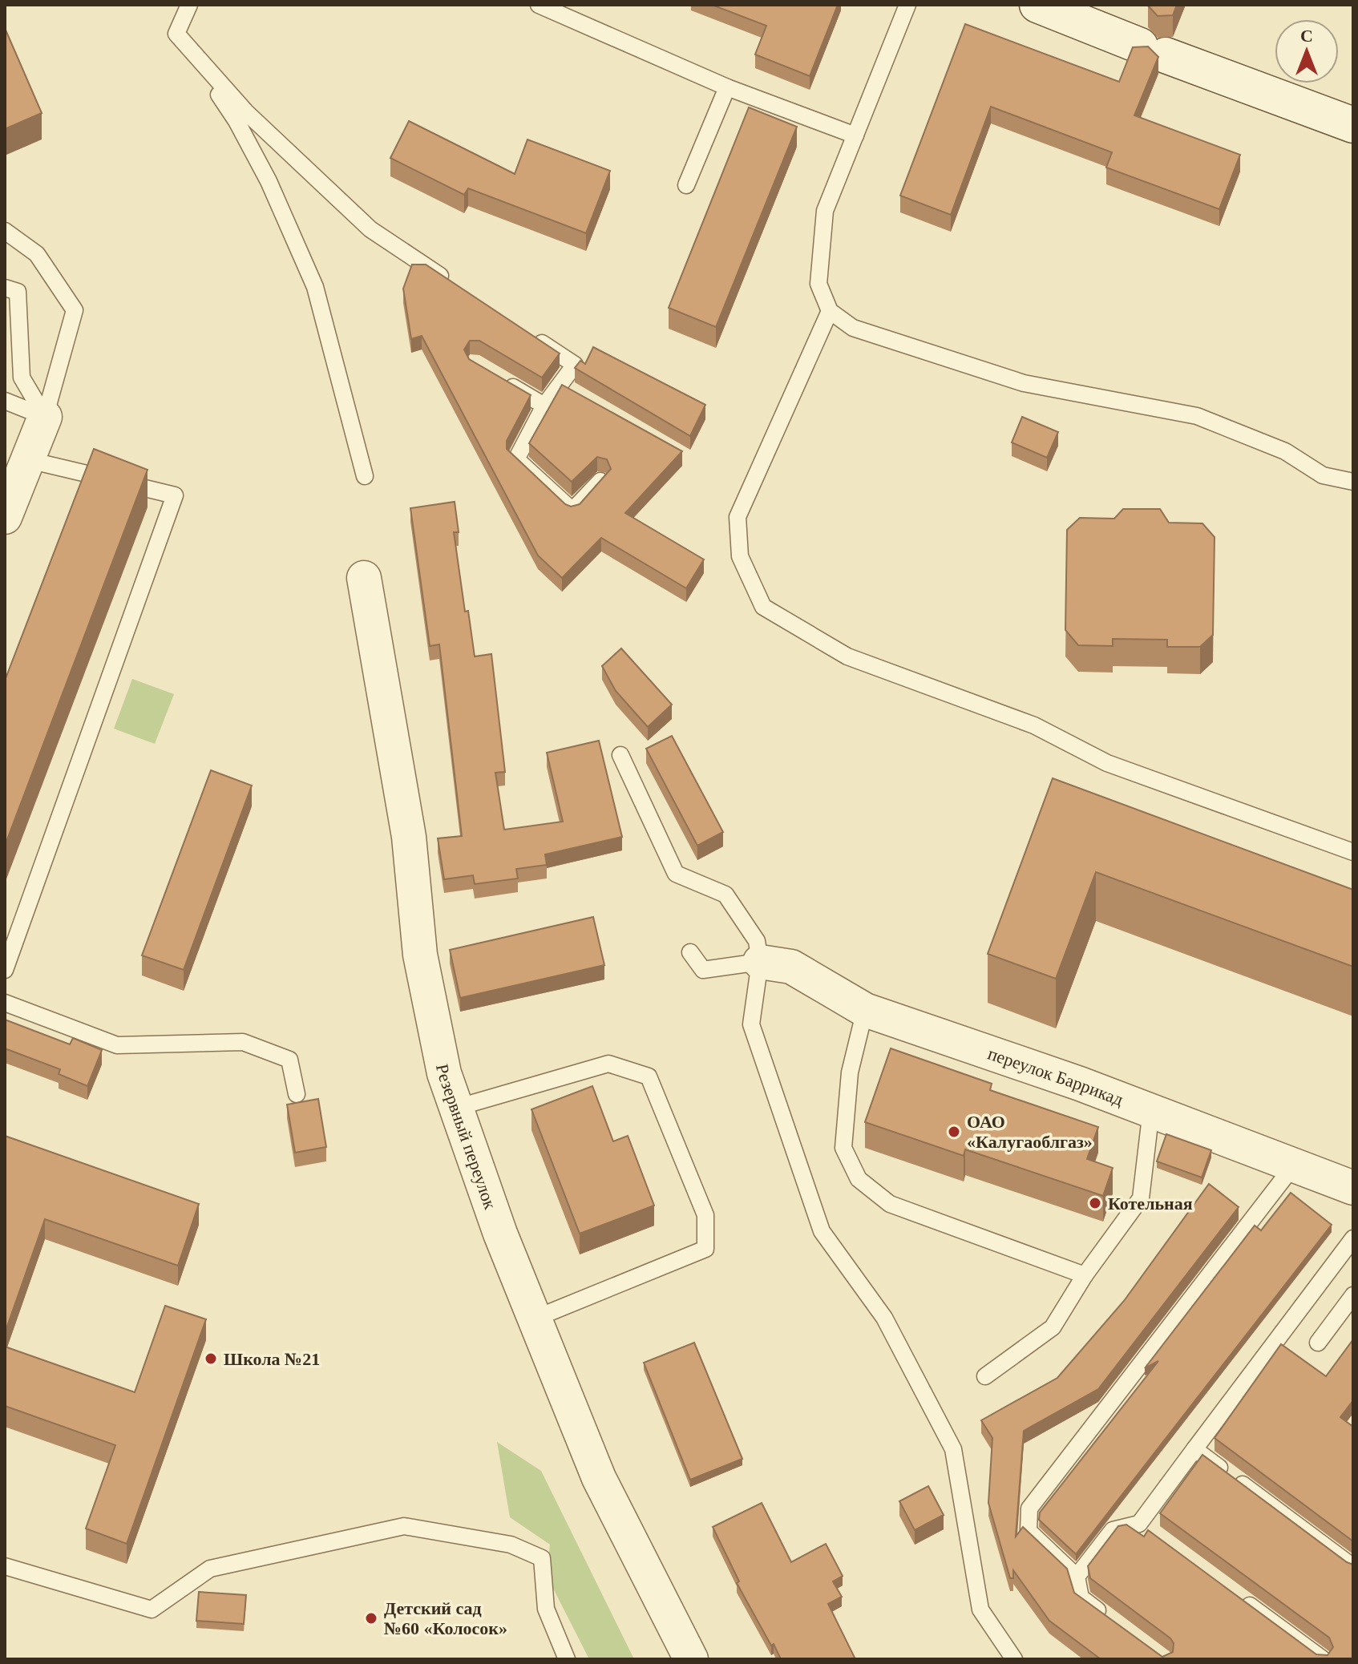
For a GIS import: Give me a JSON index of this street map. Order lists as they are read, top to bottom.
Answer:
{
  "streets": {
    "street": ["переулок Баррикад", "Резервный переулок"]
  },
  "places": [
    "ОАО «Калугаоблгаз»",
    "Котельная",
    "Школа №21",
    "Детский сад №60 «Колосок»"
  ],
  "north": "top"
}
